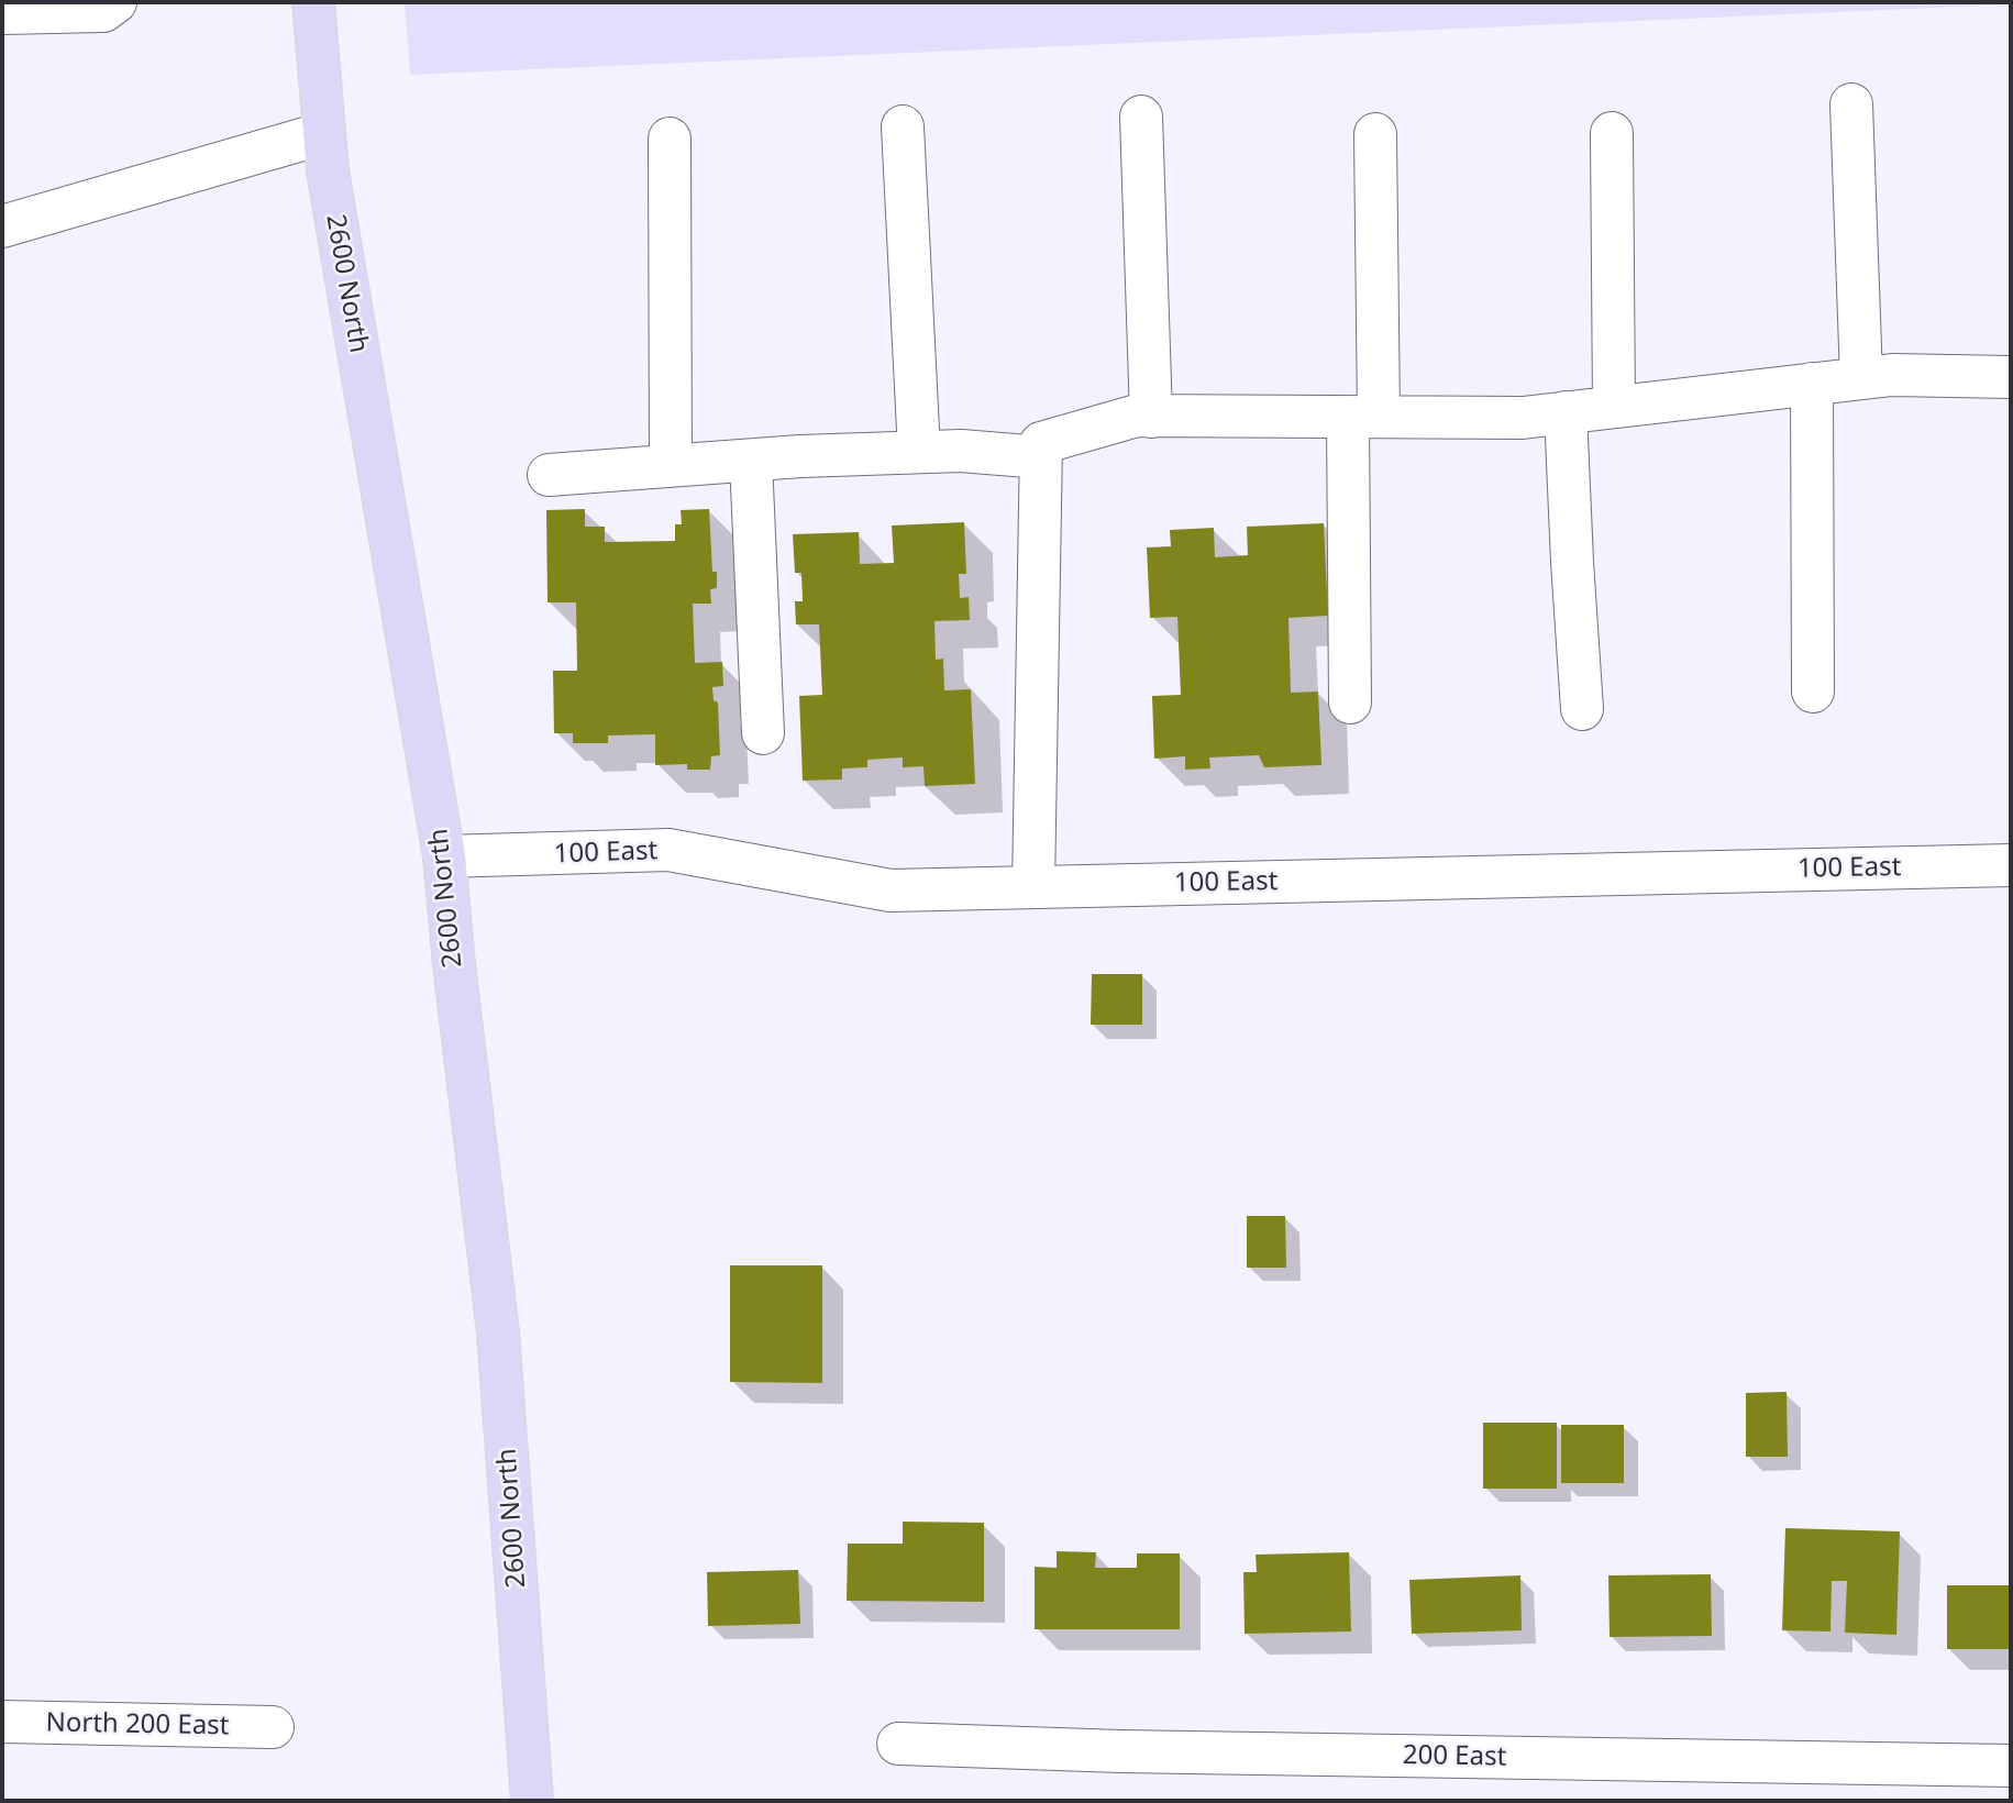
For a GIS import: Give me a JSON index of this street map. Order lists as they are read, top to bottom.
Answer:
{
  "streets": {
    "main road": ["2600 North"],
    "street": ["100 East", "North 200 East", "200 East"]
  },
  "crossings": [
    ["2600 North", "100 East"]
  ]
}
